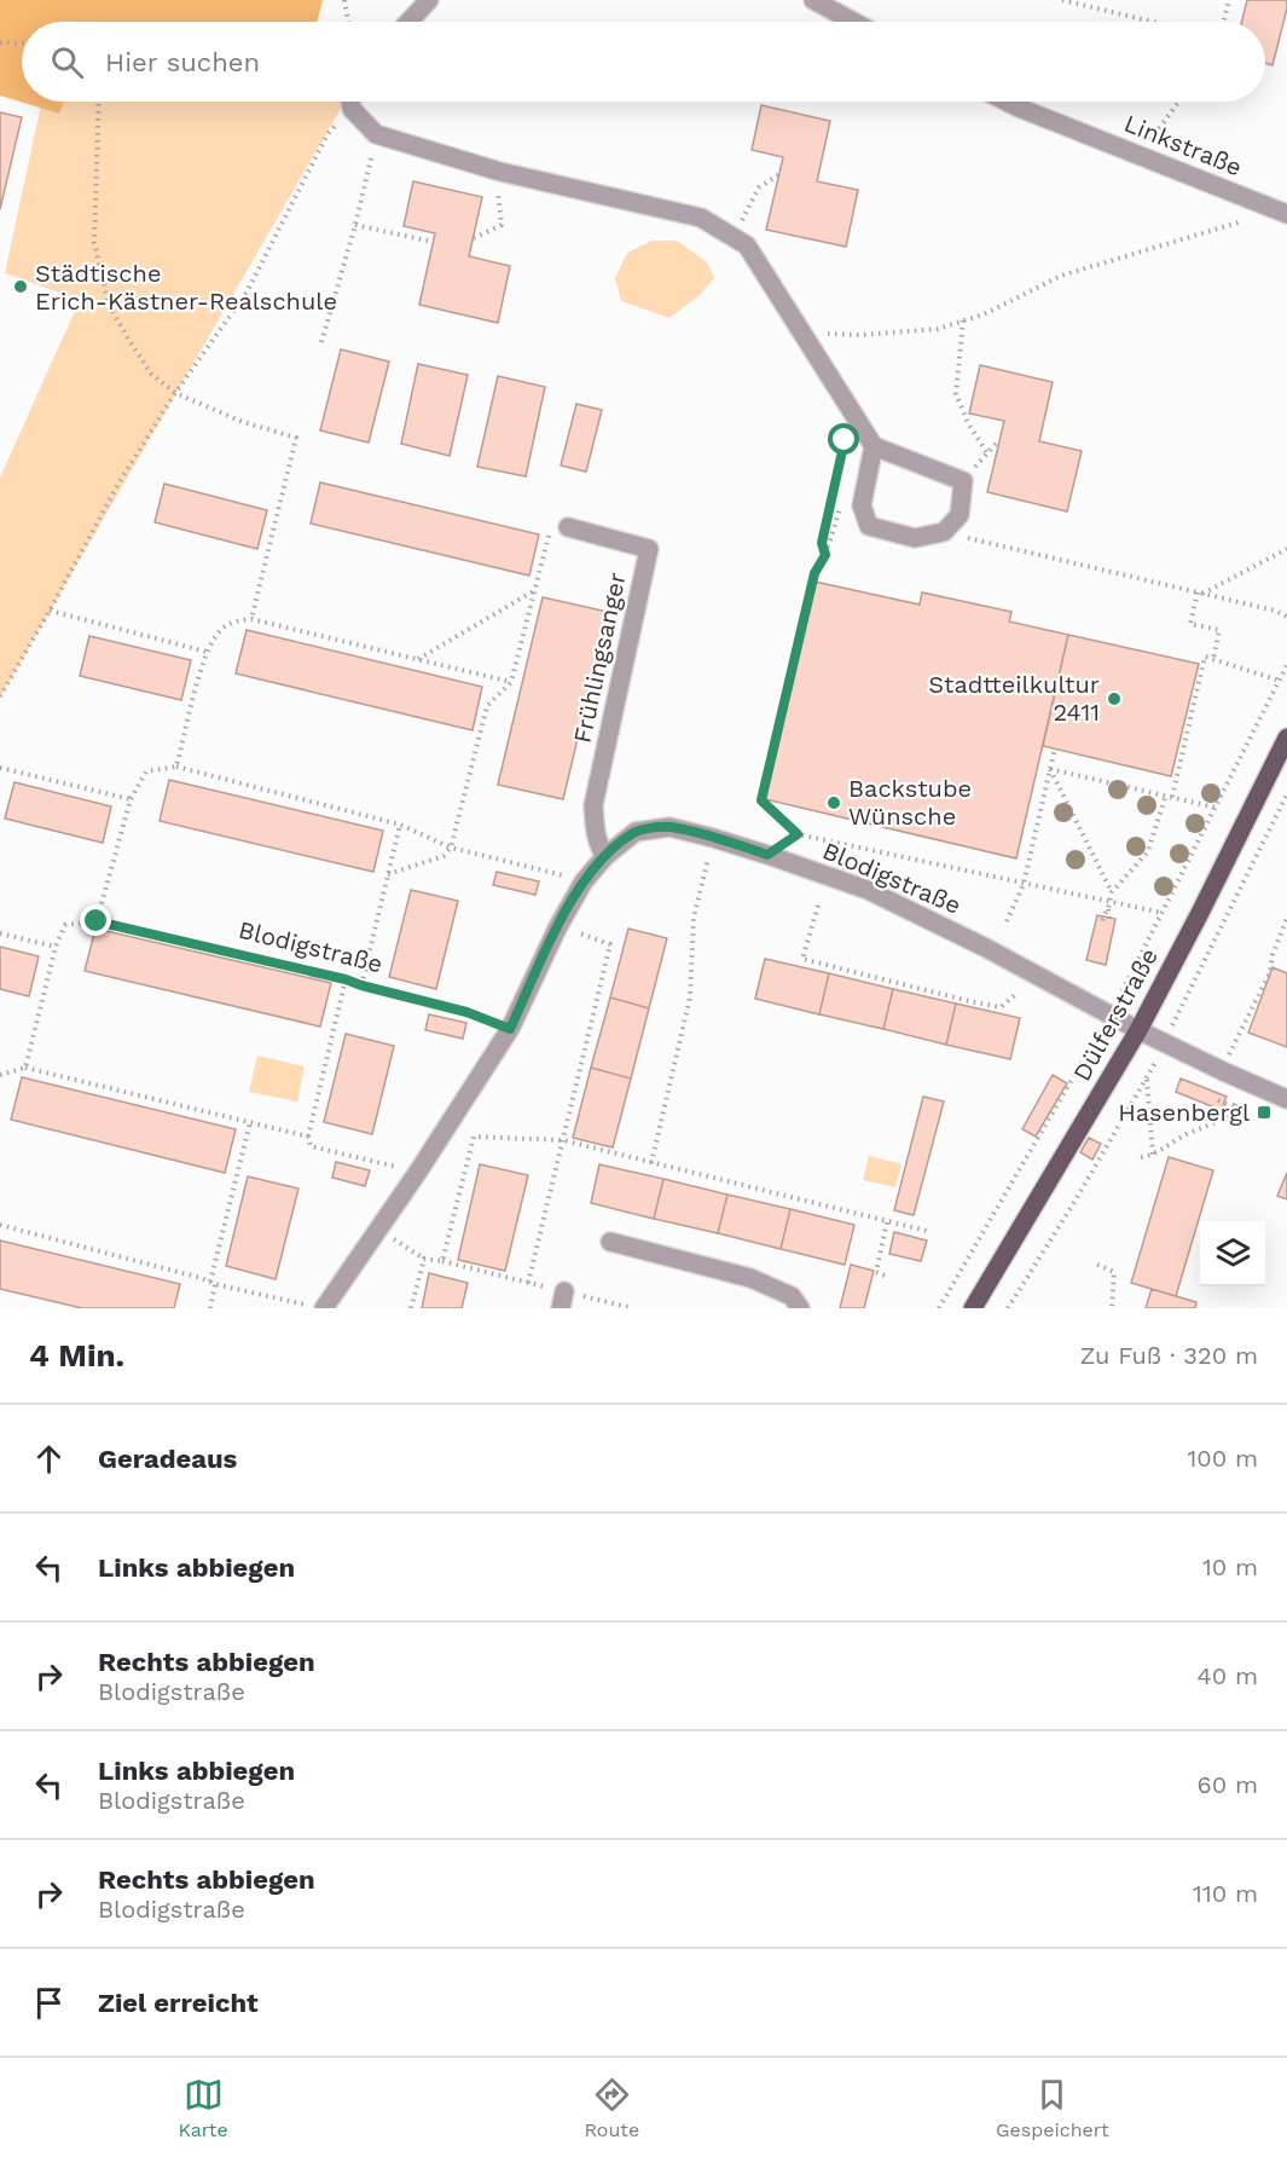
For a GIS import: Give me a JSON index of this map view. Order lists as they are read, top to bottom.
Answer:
{
  "streets": {
    "main road": ["Dülferstraße"],
    "street": ["Linkstraße", "Frühlingsanger", "Blodigstraße"]
  },
  "crossings": [
    ["Frühlingsanger", "Blodigstraße"],
    ["Blodigstraße", "Dülferstraße"]
  ],
  "places": {
    "other": ["Städtische Erich-Kästner-Realschule", "Stadtteilkultur 2411", "Backstube Wünsche"],
    "transit": ["Hasenbergl"]
  },
  "page": {
    "search": "Hier suchen",
    "heading": ["4 Min.", "Zu Fuß · 320 m"],
    "list": [
      ["Geradeaus", "100 m"],
      ["Links abbiegen", "10 m"],
      ["Rechts abbiegen", "Blodigstraße", "40 m"],
      ["Links abbiegen", "Blodigstraße", "60 m"],
      ["Rechts abbiegen", "Blodigstraße", "110 m"],
      "Ziel erreicht"
    ],
    "nav": ["Karte", "Route", "Gespeichert"]
  }
}
